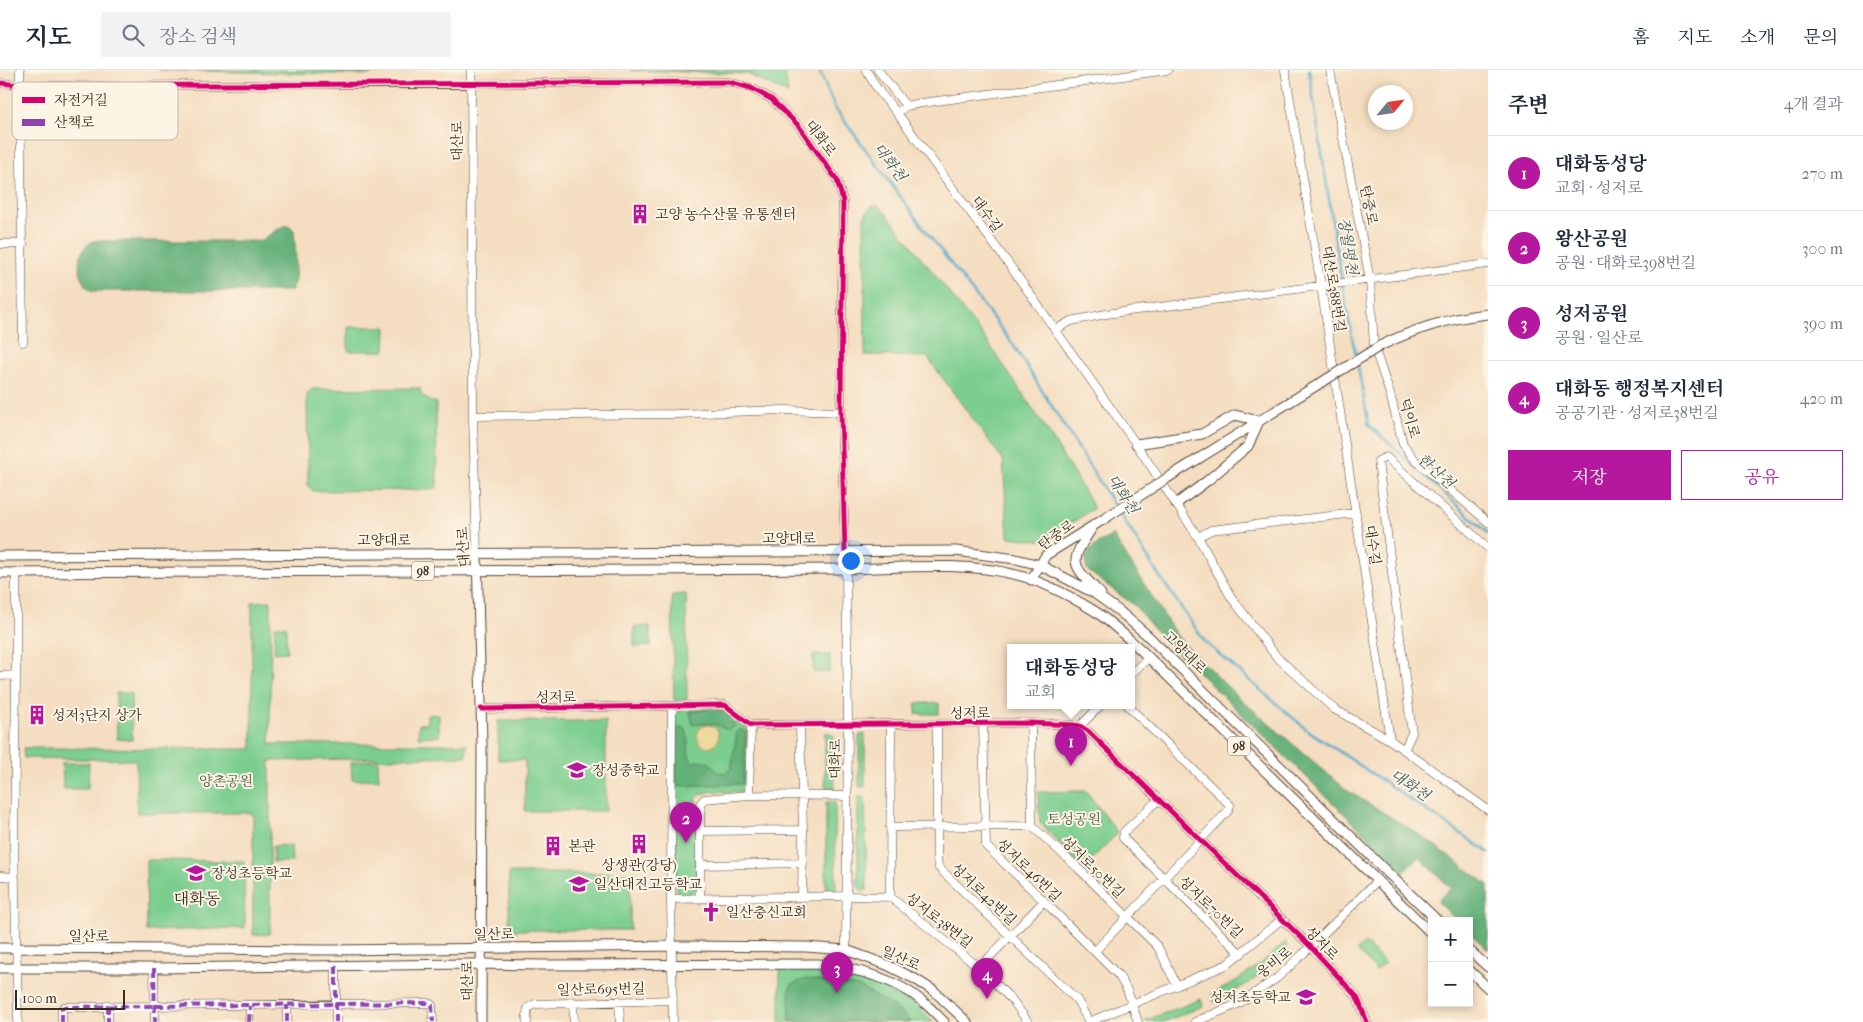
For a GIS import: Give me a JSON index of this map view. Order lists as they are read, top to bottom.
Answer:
{
  "streets": {
    "main road": [
      "대산로",
      "탄중로",
      "고양대로",
      "98",
      "일산로"
    ],
    "street": [
      "대화로",
      "대수길",
      "대산로388번길",
      "덕이로",
      "성저로",
      "성저로50번길",
      "성저로46번길",
      "성저로42번길",
      "성저로70번길",
      "성저로38번길",
      "웅비로",
      "일산로695번길"
    ]
  },
  "crossings": [
    ["대화로", "대산로"],
    ["대화로", "고양대로"],
    ["대화로", "성저로"],
    ["대화로", "일산로"],
    ["대산로", "고양대로"],
    ["대산로", "성저로"],
    ["대산로", "일산로"],
    ["탄중로", "덕이로"],
    ["탄중로", "고양대로"],
    ["대수길", "대산로388번길"],
    ["고양대로", "웅비로"],
    ["성저로", "성저로46번길"],
    ["성저로", "성저로42번길"],
    ["성저로", "성저로70번길"],
    ["성저로", "성저로38번길"],
    ["성저로", "웅비로"],
    ["성저로50번길", "성저로70번길"],
    ["성저로46번길", "성저로70번길"]
  ],
  "districts": ["대화동"],
  "water": ["대화천", "장월평천", "한산천"],
  "parks": ["양촌공원", "토성공원"],
  "places": {
    "building": [
      "고양 농수산물 유통센터",
      "성저3단지 상가",
      "상생관(강당)",
      "본관"
    ],
    "school or university": [
      "장성중학교",
      "장성초등학교",
      "일산대진고등학교",
      "성저초등학교"
    ],
    "church": ["일산충신교회"]
  },
  "legend": ["자전거길", "산책로"],
  "scale_bar": "100 m",
  "north": "top right",
  "page": {
    "header": "지도",
    "search": "장소 검색",
    "nav": [
      "홈",
      "지도",
      "소개",
      "문의"
    ],
    "heading": ["주변", "4개 결과"],
    "list": [
      {
        "mark": "1",
        "name": "대화동성당",
        "note": "교회 · 성저로",
        "value": "270 m"
      },
      {
        "mark": "2",
        "name": "왕산공원",
        "note": "공원 · 대화로398번길",
        "value": "300 m"
      },
      {
        "mark": "3",
        "name": "성저공원",
        "note": "공원 · 일산로",
        "value": "390 m"
      },
      {
        "mark": "4",
        "name": "대화동 행정복지센터",
        "note": "공공기관 · 성저로38번길",
        "value": "420 m"
      }
    ],
    "buttons": ["저장", "공유"],
    "popup": ["대화동성당", "교회"],
    "pins": [
      "1",
      "2",
      "3",
      "4"
    ],
    "map_buttons": ["+", "−"],
    "scale": "100 m"
  }
}
